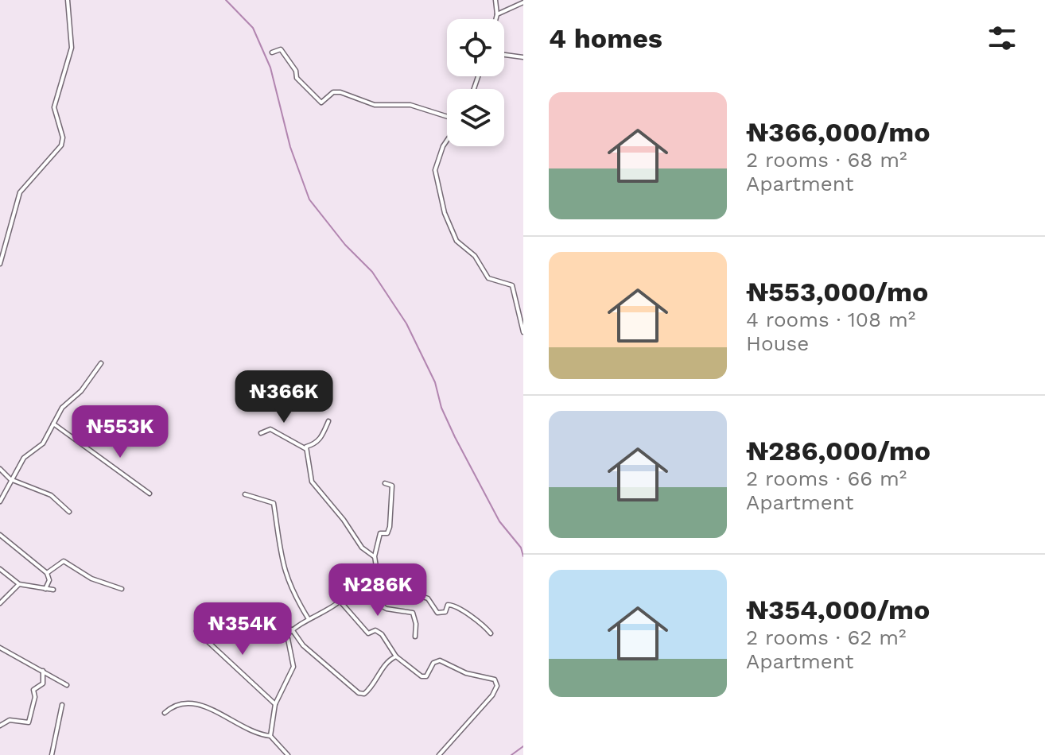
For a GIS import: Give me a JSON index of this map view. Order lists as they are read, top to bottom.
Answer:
{
  "page": {
    "heading": "4 homes",
    "list": [
      {
        "name": "₦366,000/mo",
        "note": "2 rooms · 68 m² · Apartment"
      },
      {
        "name": "₦553,000/mo",
        "note": "4 rooms · 108 m² · House"
      },
      {
        "name": "₦286,000/mo",
        "note": "2 rooms · 66 m² · Apartment"
      },
      {
        "name": "₦354,000/mo",
        "note": "2 rooms · 62 m² · Apartment"
      }
    ],
    "price": [
      "₦366K",
      "₦553K",
      "₦286K",
      "₦354K"
    ]
  }
}
